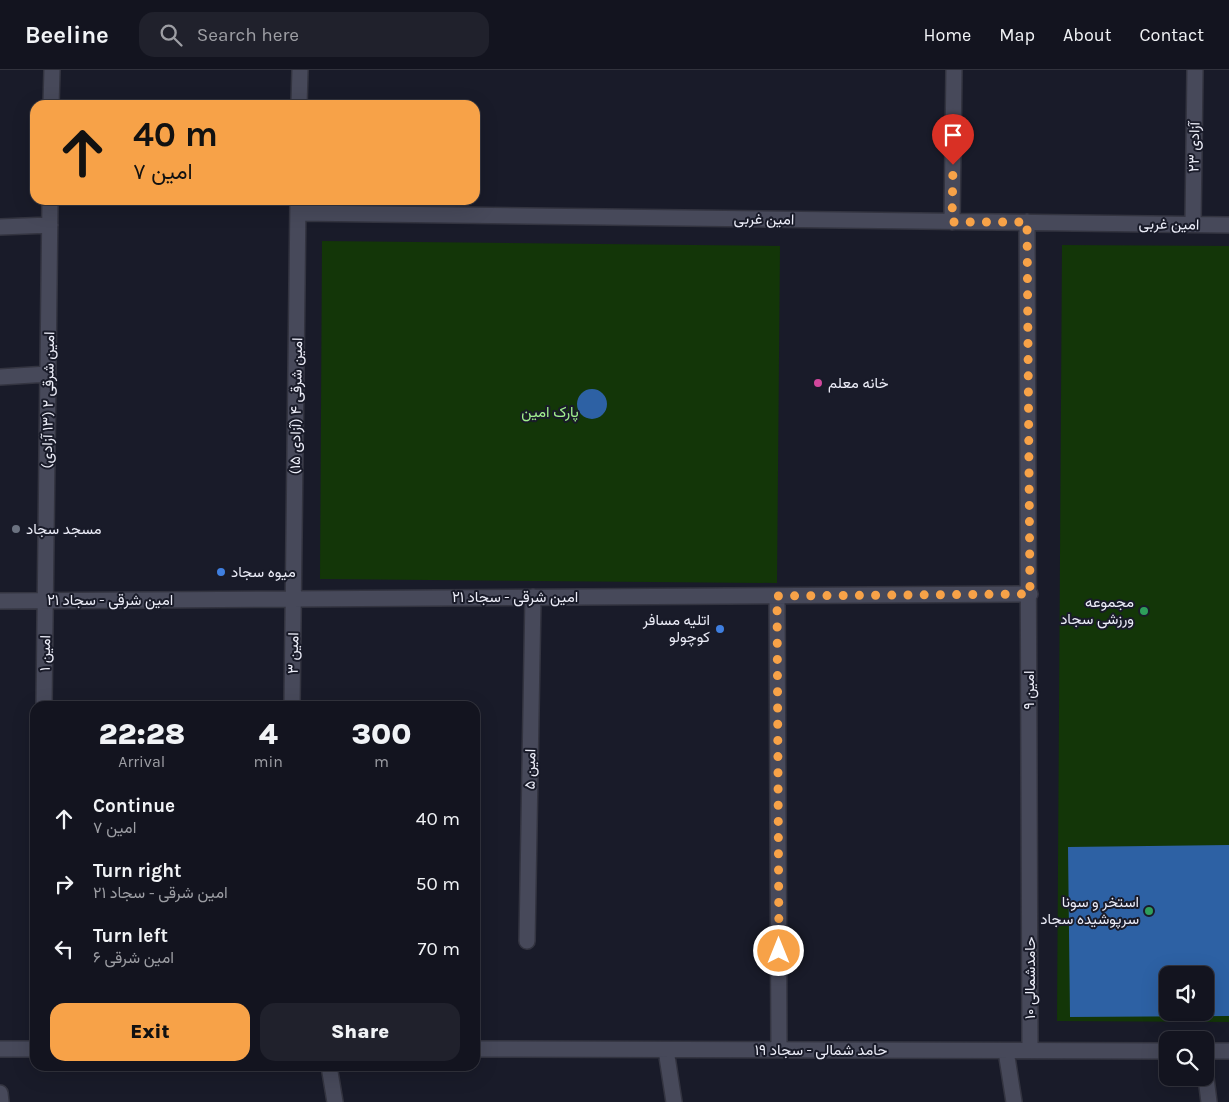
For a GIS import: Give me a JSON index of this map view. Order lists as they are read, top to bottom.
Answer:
{
  "streets": {
    "street": [
      "آزادی ۲۳",
      "امین غربی",
      "امین شرقی ۲ (۱۳ آزادی)",
      "امین شرقی ۴ (آزادی ۱۵)",
      "امین شرقی - سجاد ۲۱",
      "امین ۱",
      "امین ۳",
      "امین ۹",
      "امین ۵",
      "حامدشمالی ۱۰",
      "حامد شمالی - سجاد ۱۹"
    ]
  },
  "crossings": [
    ["آزادی ۲۳", "امین غربی"],
    ["امین غربی", "امین شرقی ۴ (آزادی ۱۵)"],
    ["امین غربی", "امین ۹"],
    ["امین شرقی ۲ (۱۳ آزادی)", "امین شرقی - سجاد ۲۱"],
    ["امین شرقی ۲ (۱۳ آزادی)", "امین ۱"],
    ["امین شرقی ۴ (آزادی ۱۵)", "امین شرقی - سجاد ۲۱"],
    ["امین شرقی ۴ (آزادی ۱۵)", "امین ۳"],
    ["امین شرقی - سجاد ۲۱", "امین ۱"],
    ["امین شرقی - سجاد ۲۱", "امین ۳"],
    ["امین شرقی - سجاد ۲۱", "امین ۹"],
    ["امین شرقی - سجاد ۲۱", "امین ۵"],
    ["امین ۹", "حامدشمالی ۱۰"],
    ["حامدشمالی ۱۰", "حامد شمالی - سجاد ۱۹"]
  ],
  "parks": ["پارک امین"],
  "places": [
    "خانه معلم",
    "مسجد سجاد",
    "میوه سجاد",
    "مجموعه ورزشی سجاد",
    "اتليه مسافر كوچولو",
    "استخر و سونا سرپوشیده سجاد"
  ],
  "page": {
    "header": "Beeline",
    "search": "Search here",
    "nav": [
      "Home",
      "Map",
      "About",
      "Contact"
    ],
    "turn": ["40 m", "امین ۷"],
    "eta": [
      "22:28",
      "Arrival",
      "4",
      "min",
      "300",
      "m"
    ],
    "list": [
      {
        "name": "Continue",
        "note": "امین ۷",
        "value": "40 m"
      },
      {
        "name": "Turn right",
        "note": "امین شرقی - سجاد ۲۱",
        "value": "50 m"
      },
      {
        "name": "Turn left",
        "note": "امین شرقی ۶",
        "value": "70 m"
      }
    ],
    "buttons": ["Exit", "Share"]
  }
}
